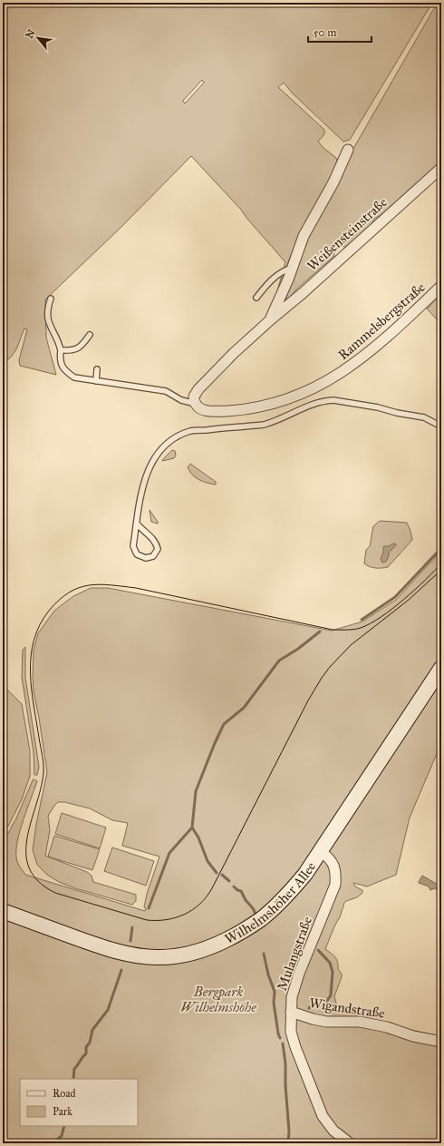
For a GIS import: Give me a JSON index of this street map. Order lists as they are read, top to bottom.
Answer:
{
  "streets": {
    "main road": ["Wilhelmshöher Allee"],
    "street": [
      "Weißensteinstraße",
      "Rammelsbergstraße",
      "Mulangstraße",
      "Wigandstraße"
    ]
  },
  "crossings": [
    ["Weißensteinstraße", "Rammelsbergstraße"],
    ["Wilhelmshöher Allee", "Mulangstraße"],
    ["Mulangstraße", "Wigandstraße"]
  ],
  "parks": ["Bergpark Wilhelmshöhe"],
  "legend": ["Road", "Park"],
  "scale_bar": "50 m",
  "north": "top left"
}
